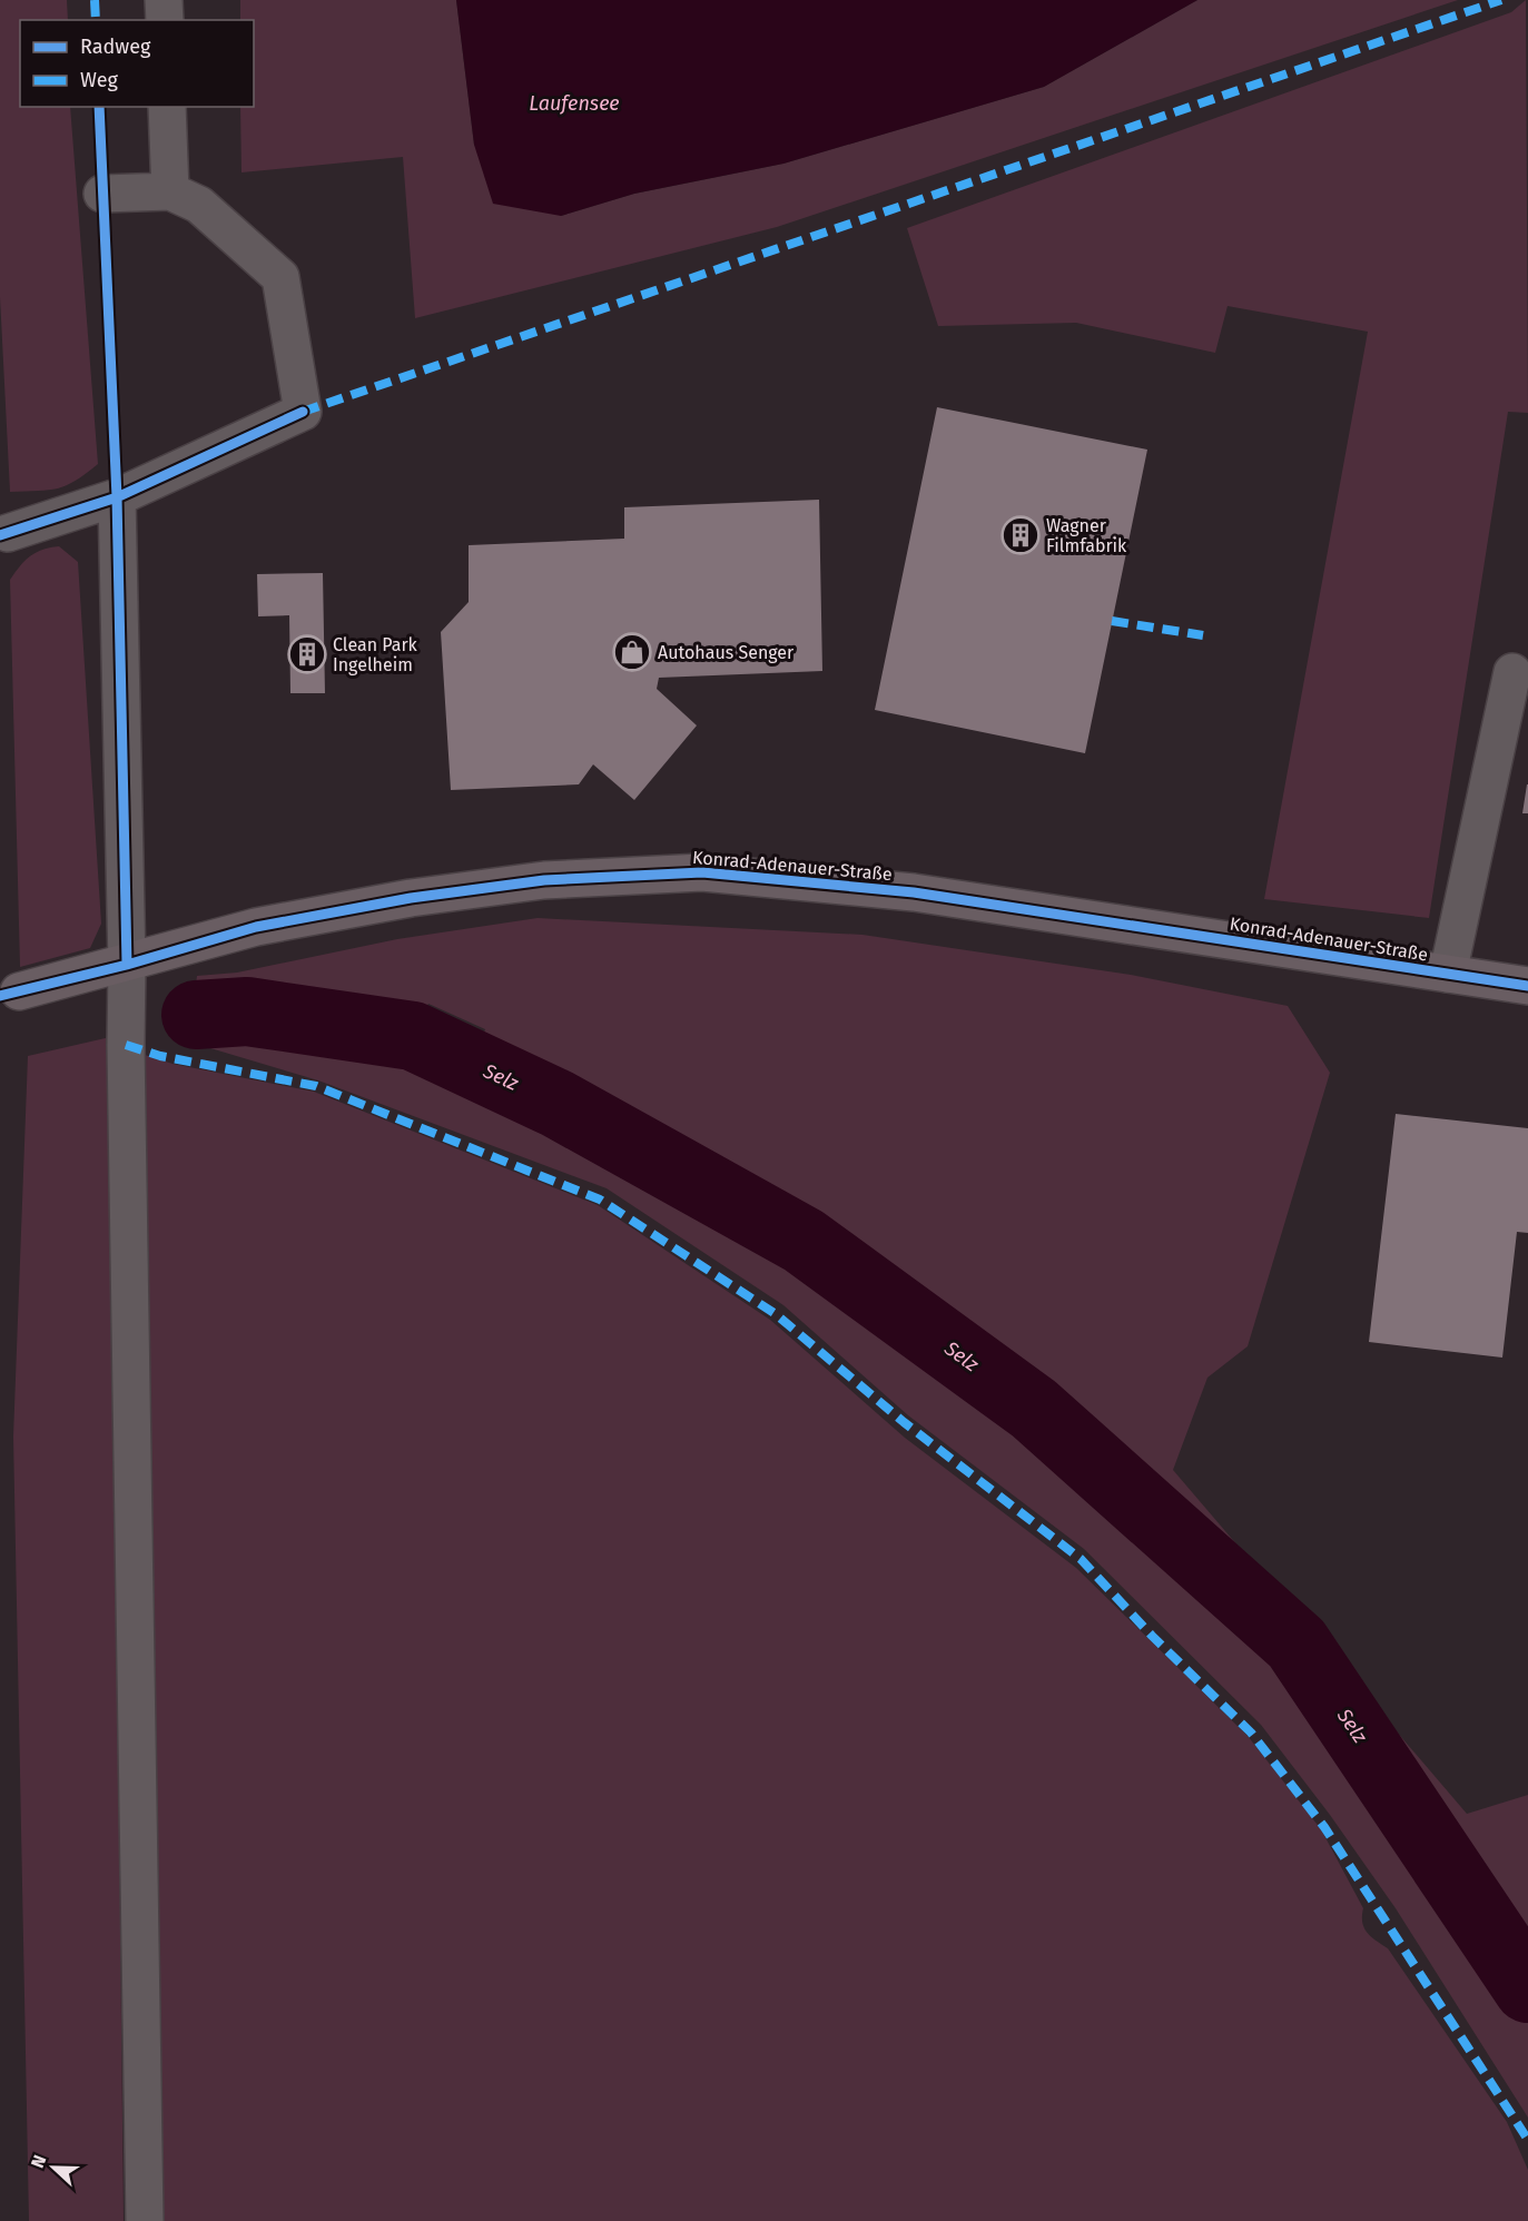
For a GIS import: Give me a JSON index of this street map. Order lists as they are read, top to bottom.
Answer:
{
  "streets": {
    "main road": ["Konrad-Adenauer-Straße"]
  },
  "water": ["Laufensee", "Selz"],
  "places": {
    "building": ["Wagner Filmfabrik", "Clean Park Ingelheim"],
    "shop": ["Autohaus Senger"]
  },
  "legend": ["Radweg", "Weg"],
  "north": "left"
}
